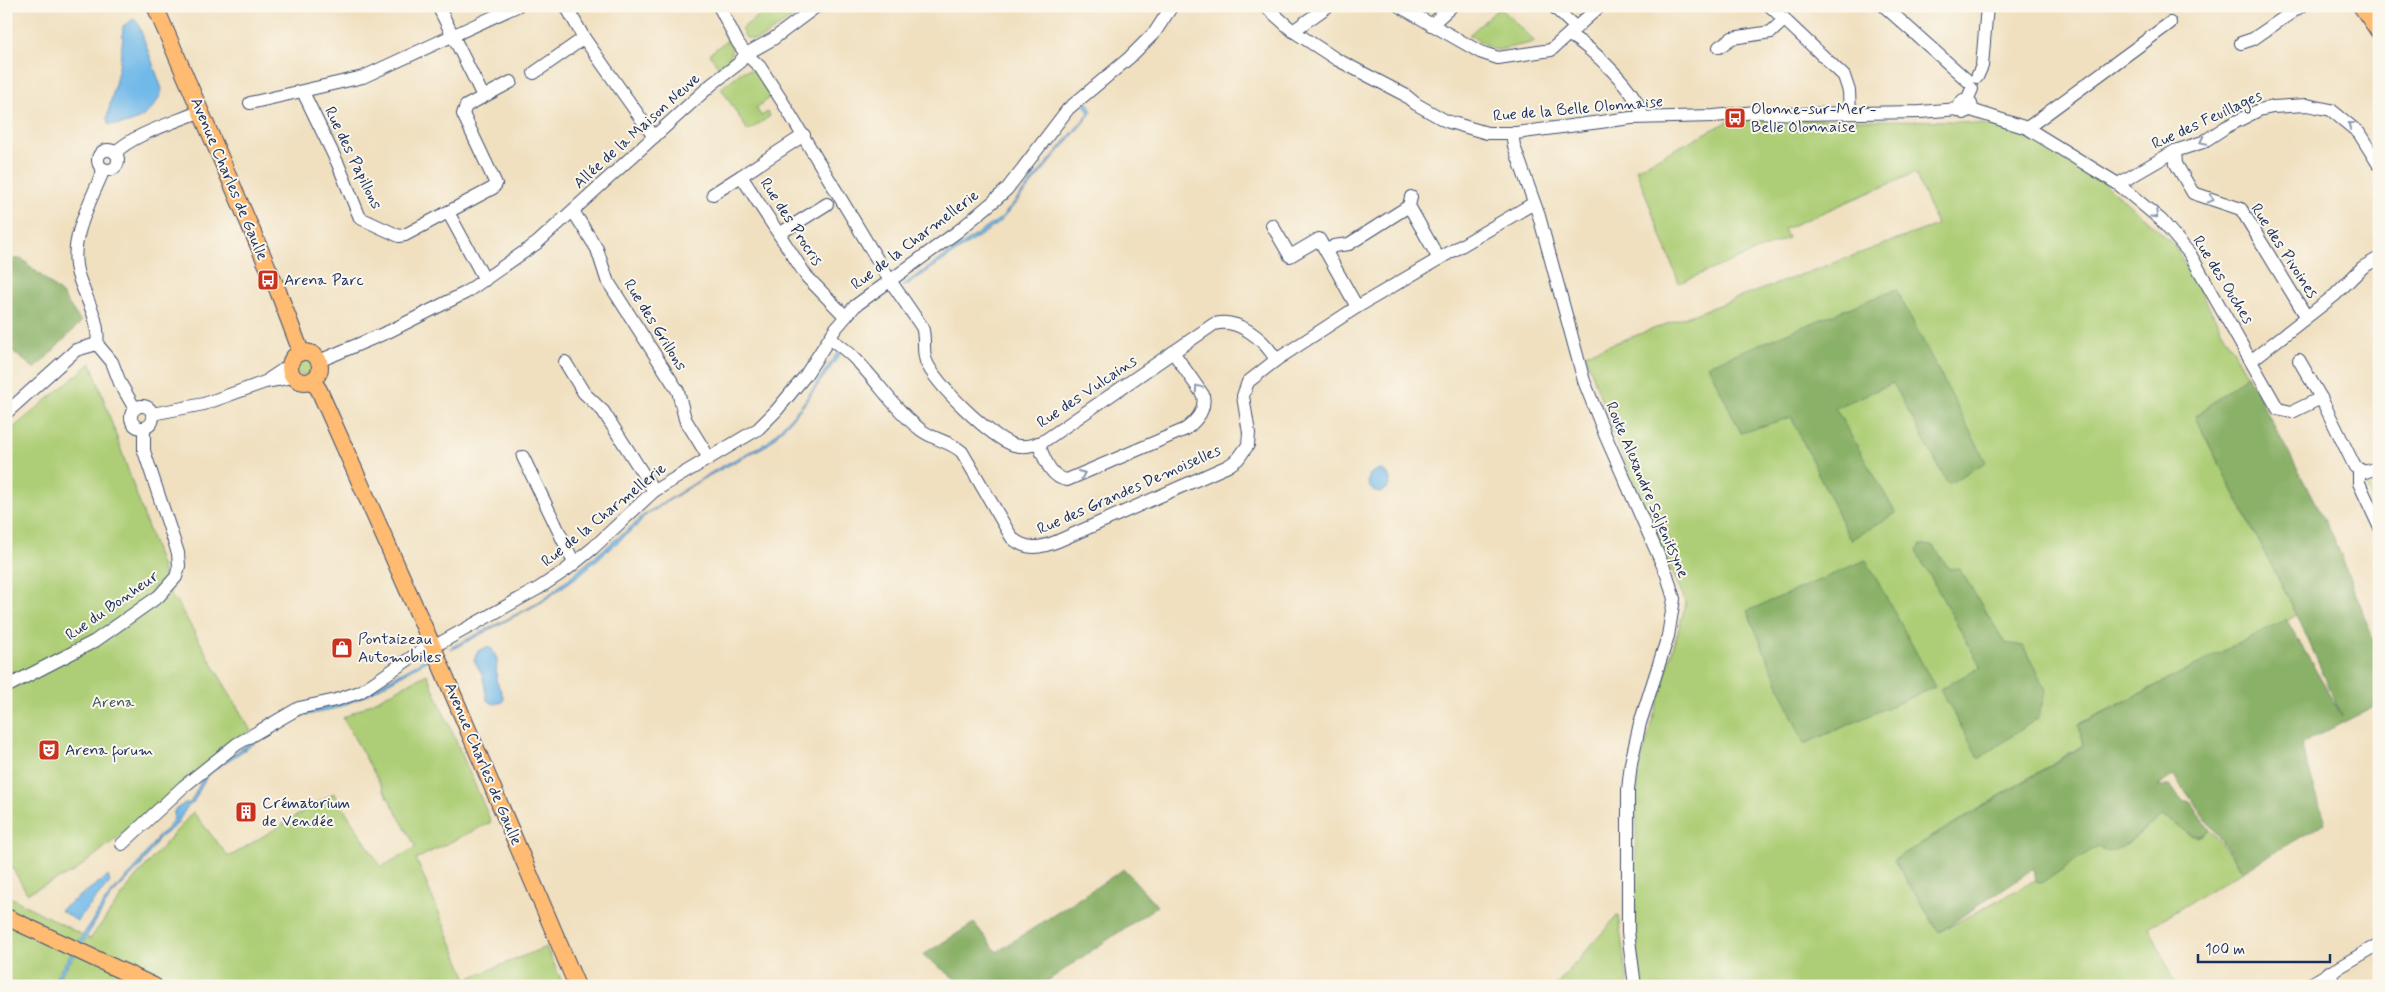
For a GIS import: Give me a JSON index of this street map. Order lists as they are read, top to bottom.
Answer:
{
  "streets": {
    "main road": ["Avenue Charles de Gaulle"],
    "street": [
      "Rue de la Belle Olonnaise",
      "Rue des Feuillages",
      "Allée de la Maison Neuve",
      "Rue des Papillons",
      "Rue des Procris",
      "Rue de la Charmellerie",
      "Rue des Pivoines",
      "Rue des Ouches",
      "Rue des Grillons",
      "Rue des Vulcains",
      "Rue des Grandes Demoiselles",
      "Route Alexandre Soljenitsyne",
      "Rue du Bonheur"
    ]
  },
  "crossings": [
    ["Rue de la Belle Olonnaise", "Rue des Ouches"],
    ["Rue de la Belle Olonnaise", "Route Alexandre Soljenitsyne"],
    ["Rue des Feuillages", "Rue des Pivoines"],
    ["Rue des Feuillages", "Rue des Ouches"],
    ["Allée de la Maison Neuve", "Avenue Charles de Gaulle"],
    ["Allée de la Maison Neuve", "Rue des Grillons"],
    ["Avenue Charles de Gaulle", "Rue de la Charmellerie"],
    ["Rue des Procris", "Rue de la Charmellerie"],
    ["Rue de la Charmellerie", "Rue des Grillons"],
    ["Rue de la Charmellerie", "Rue des Vulcains"],
    ["Rue de la Charmellerie", "Rue des Grandes Demoiselles"],
    ["Rue des Vulcains", "Rue des Grandes Demoiselles"],
    ["Rue des Grandes Demoiselles", "Route Alexandre Soljenitsyne"]
  ],
  "one_way": ["Rue des Feuillages", "Rue des Pivoines", "Rue des Ouches"],
  "parks": ["Arena"],
  "places": {
    "bus stop": ["Olonne-sur-Mer - Belle Olonnaise", "Arena Parc"],
    "shop": ["Pontaizeau Automobiles"],
    "theatre": ["Arena forum"],
    "building": ["Crématorium de Vendée"]
  },
  "scale_bar": "100 m"
}
